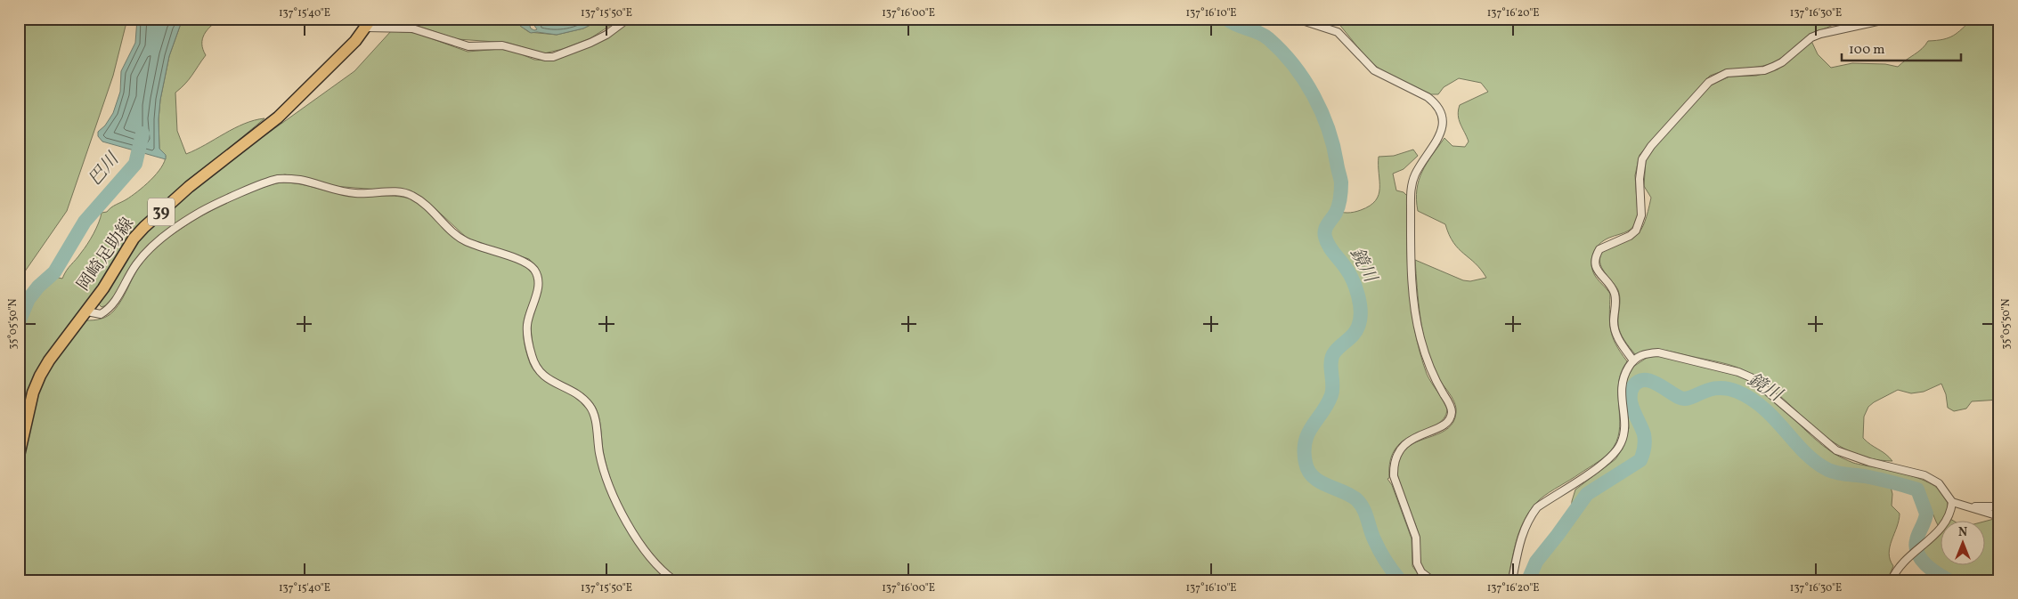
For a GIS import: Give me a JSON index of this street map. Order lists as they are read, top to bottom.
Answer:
{
  "streets": {
    "main road": ["39", "岡崎足助線"]
  },
  "water": ["巴川", "鏡川"],
  "scale_bar": "100 m",
  "north": "top",
  "coordinates": [
    "137°15'40\"E",
    "137°15'50\"E",
    "137°16'00\"E",
    "137°16'10\"E",
    "137°16'20\"E",
    "137°16'30\"E",
    "35°05'50\"N"
  ]
}
